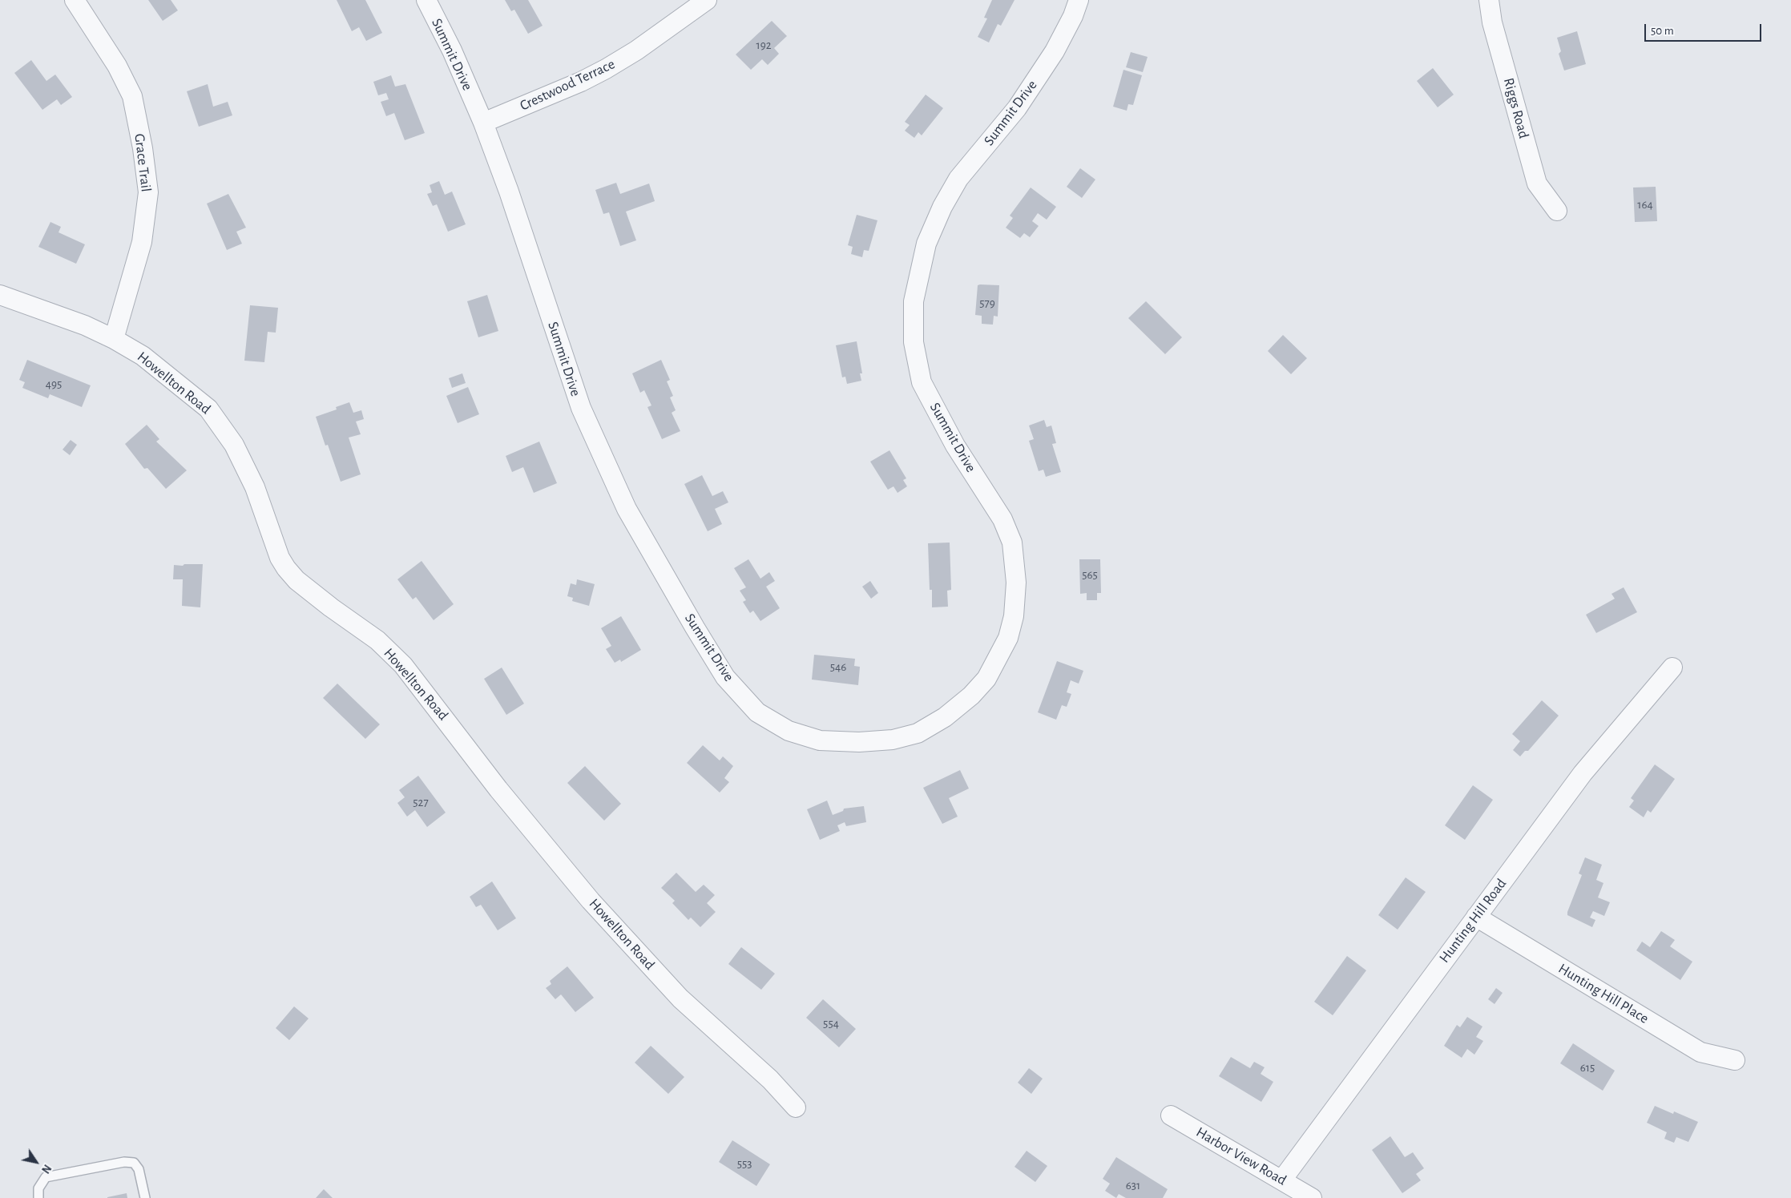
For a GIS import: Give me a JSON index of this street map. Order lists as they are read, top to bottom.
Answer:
{
  "streets": {
    "street": [
      "Summit Drive",
      "Crestwood Terrace",
      "Riggs Road",
      "Grace Trail",
      "Howellton Road",
      "Hunting Hill Road",
      "Hunting Hill Place",
      "Harbor View Road"
    ]
  },
  "crossings": [
    ["Summit Drive", "Crestwood Terrace"],
    ["Grace Trail", "Howellton Road"],
    ["Hunting Hill Road", "Hunting Hill Place"],
    ["Hunting Hill Road", "Harbor View Road"]
  ],
  "house_numbers": [
    "192",
    "164",
    "579",
    "495",
    "565",
    "546",
    "527",
    "554",
    "615",
    "553",
    "631"
  ],
  "scale_bar": "50 m",
  "north": "bottom right"
}
